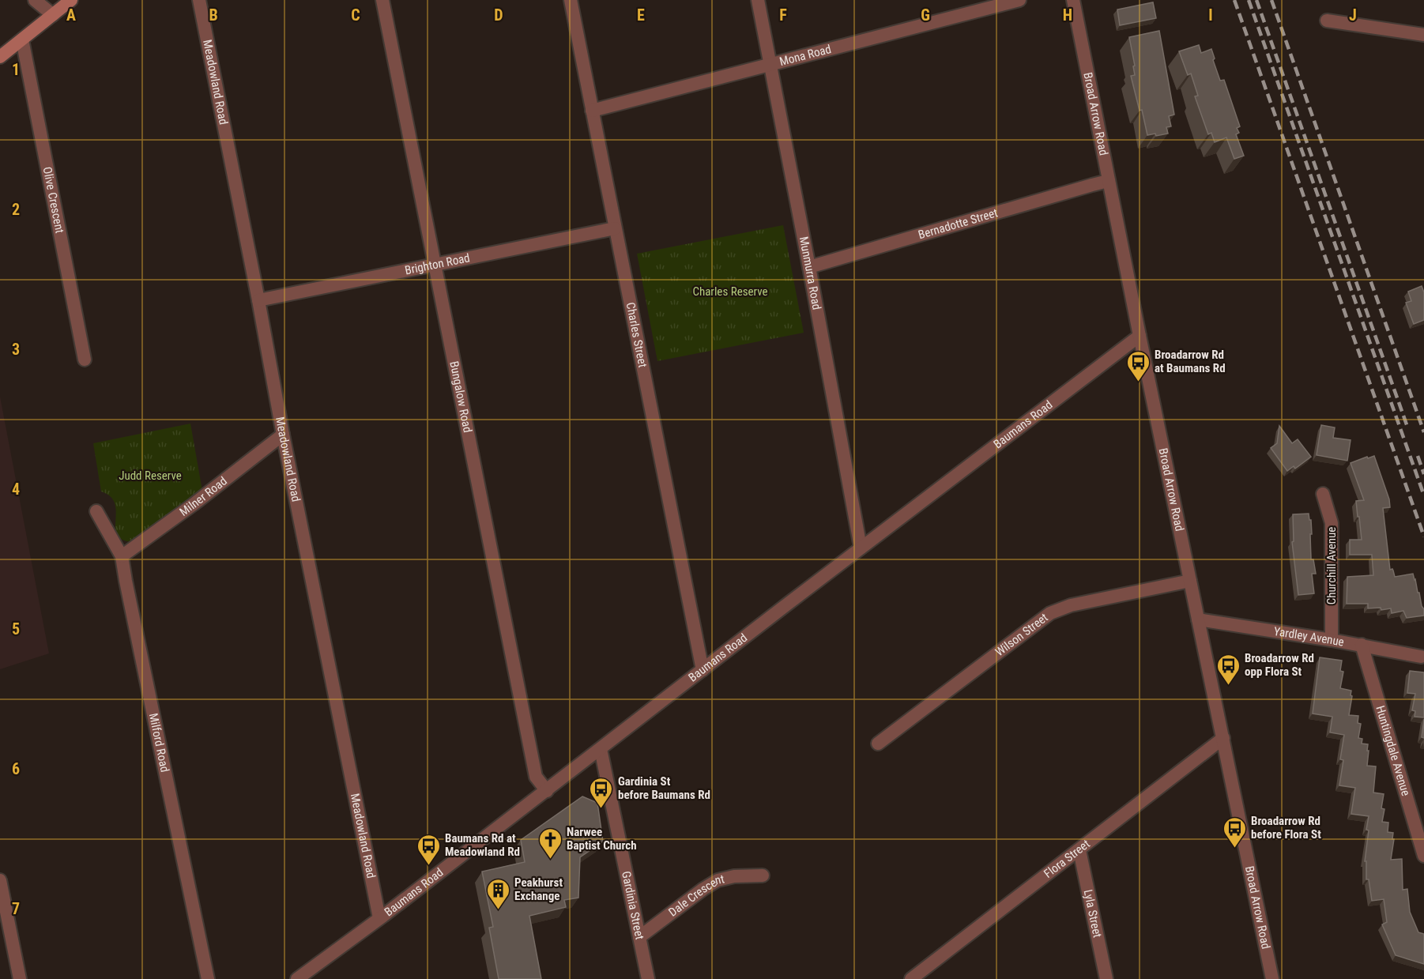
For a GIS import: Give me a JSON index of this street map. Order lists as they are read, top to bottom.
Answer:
{
  "streets": {
    "street": [
      "Mona Road",
      "Meadowland Road",
      "Broad Arrow Road",
      "Olive Crescent",
      "Bernadotte Street",
      "Brighton Road",
      "Munmurra Road",
      "Charles Street",
      "Bungalow Road",
      "Baumans Road",
      "Milner Road",
      "Churchill Avenue",
      "Wilson Street",
      "Yardley Avenue",
      "Milford Road",
      "Huntingdale Avenue",
      "Flora Street",
      "Dale Crescent",
      "Gardinia Street",
      "Lyla Street"
    ]
  },
  "crossings": [
    ["Mona Road", "Munmurra Road"],
    ["Mona Road", "Charles Street"],
    ["Meadowland Road", "Brighton Road"],
    ["Meadowland Road", "Baumans Road"],
    ["Meadowland Road", "Milner Road"],
    ["Broad Arrow Road", "Bernadotte Street"],
    ["Broad Arrow Road", "Baumans Road"],
    ["Broad Arrow Road", "Wilson Street"],
    ["Broad Arrow Road", "Yardley Avenue"],
    ["Broad Arrow Road", "Flora Street"],
    ["Bernadotte Street", "Munmurra Road"],
    ["Brighton Road", "Charles Street"],
    ["Brighton Road", "Bungalow Road"],
    ["Munmurra Road", "Baumans Road"],
    ["Charles Street", "Baumans Road"],
    ["Bungalow Road", "Baumans Road"],
    ["Baumans Road", "Gardinia Street"],
    ["Milner Road", "Milford Road"],
    ["Churchill Avenue", "Yardley Avenue"],
    ["Yardley Avenue", "Huntingdale Avenue"],
    ["Flora Street", "Lyla Street"],
    ["Dale Crescent", "Gardinia Street"]
  ],
  "parks": ["Charles Reserve", "Judd Reserve"],
  "places": {
    "bus stop": [
      "Broadarrow Rd at Baumans Rd",
      "Broadarrow Rd opp Flora St",
      "Gardinia St before Baumans Rd",
      "Broadarrow Rd before Flora St",
      "Baumans Rd at Meadowland Rd"
    ],
    "church": ["Narwee Baptist Church"],
    "building": ["Peakhurst Exchange"]
  },
  "grid": {
    "columns": [
      "A",
      "B",
      "C",
      "D",
      "E",
      "F",
      "G",
      "H",
      "I",
      "J"
    ],
    "rows": [
      "1",
      "2",
      "3",
      "4",
      "5",
      "6",
      "7"
    ]
  }
}
